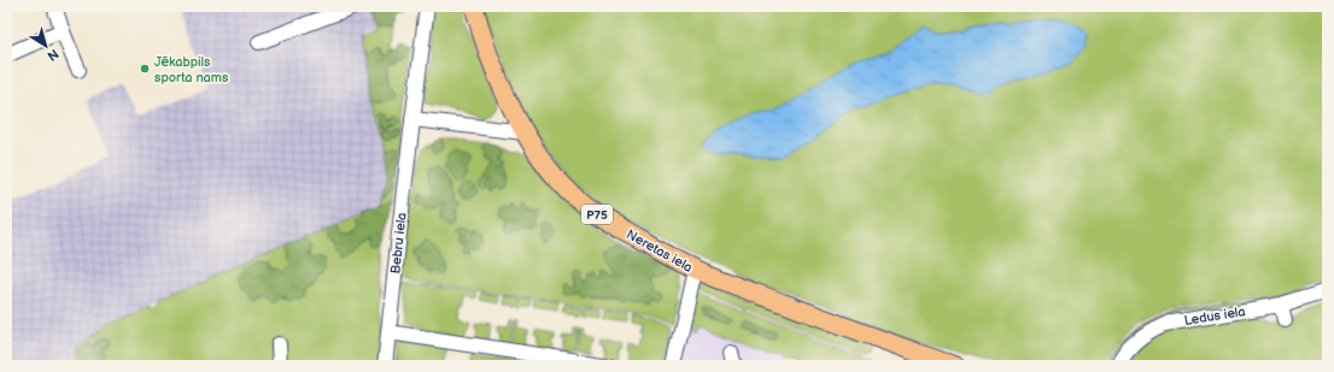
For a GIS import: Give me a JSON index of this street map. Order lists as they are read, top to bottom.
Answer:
{
  "streets": {
    "main road": ["P75", "Neretas iela"],
    "street": ["Bebru iela", "Ledus iela"]
  },
  "places": ["Jēkabpils sporta nams"],
  "north": "bottom right"
}
